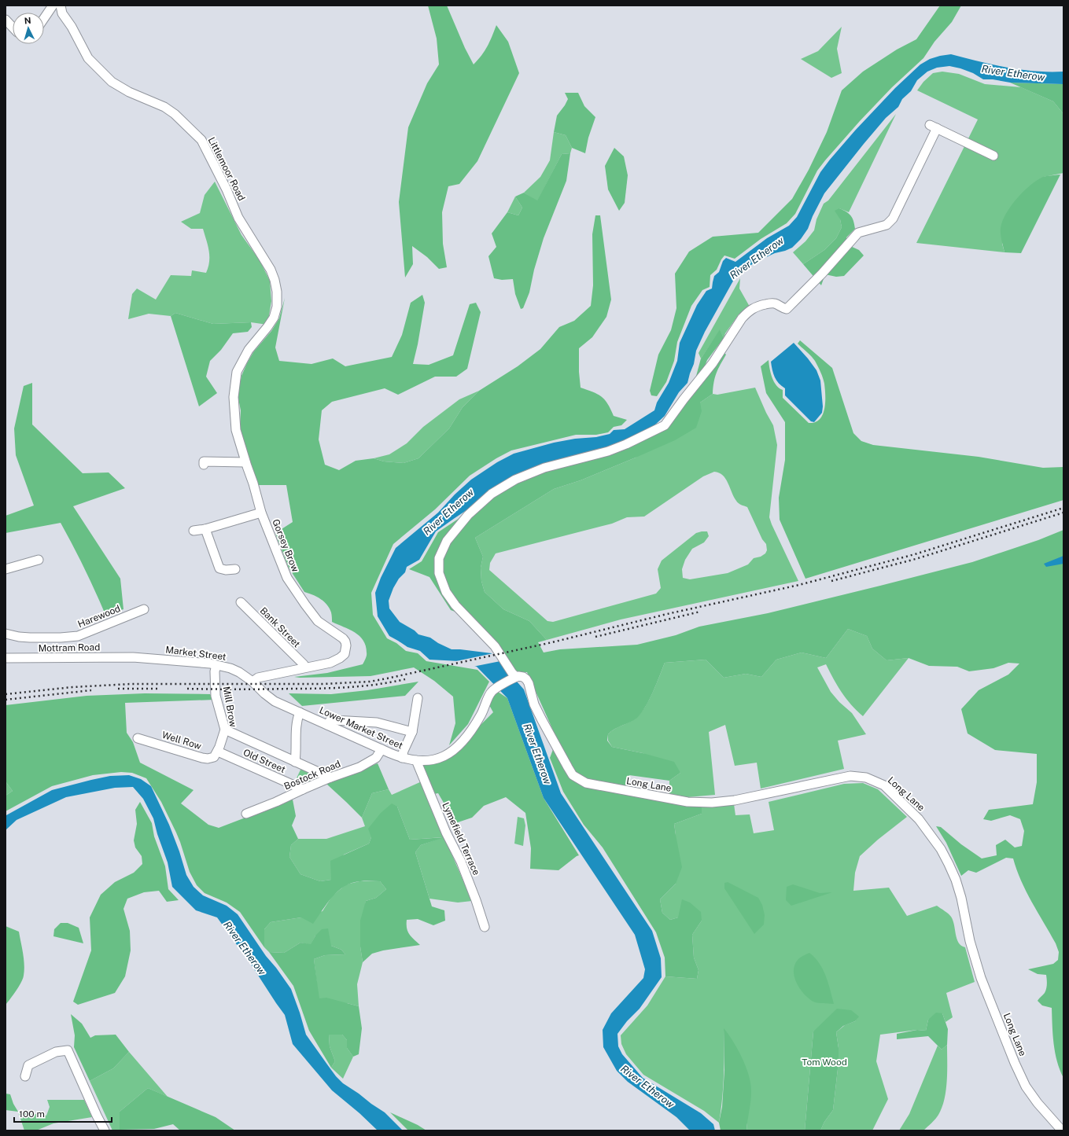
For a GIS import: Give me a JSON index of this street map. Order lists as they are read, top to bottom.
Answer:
{
  "streets": {
    "street": [
      "Littlemoor Road",
      "Gorsey Brow",
      "Harewood",
      "Bank Street",
      "Mottram Road",
      "Market Street",
      "Mill Brow",
      "Lower Market Street",
      "Well Row",
      "Old Street",
      "Bostock Road",
      "Long Lane",
      "Lymefield Terrace"
    ]
  },
  "crossings": [
    ["Littlemoor Road", "Gorsey Brow"],
    ["Gorsey Brow", "Bank Street"],
    ["Gorsey Brow", "Market Street"],
    ["Gorsey Brow", "Lower Market Street"],
    ["Mottram Road", "Market Street"],
    ["Market Street", "Mill Brow"],
    ["Market Street", "Lower Market Street"],
    ["Mill Brow", "Well Row"],
    ["Mill Brow", "Old Street"],
    ["Lower Market Street", "Bostock Road"],
    ["Lower Market Street", "Long Lane"],
    ["Lower Market Street", "Lymefield Terrace"],
    ["Well Row", "Old Street"],
    ["Old Street", "Bostock Road"]
  ],
  "water": ["River Etherow"],
  "parks": ["Tom Wood"],
  "scale_bar": "100 m",
  "north": "top"
}
